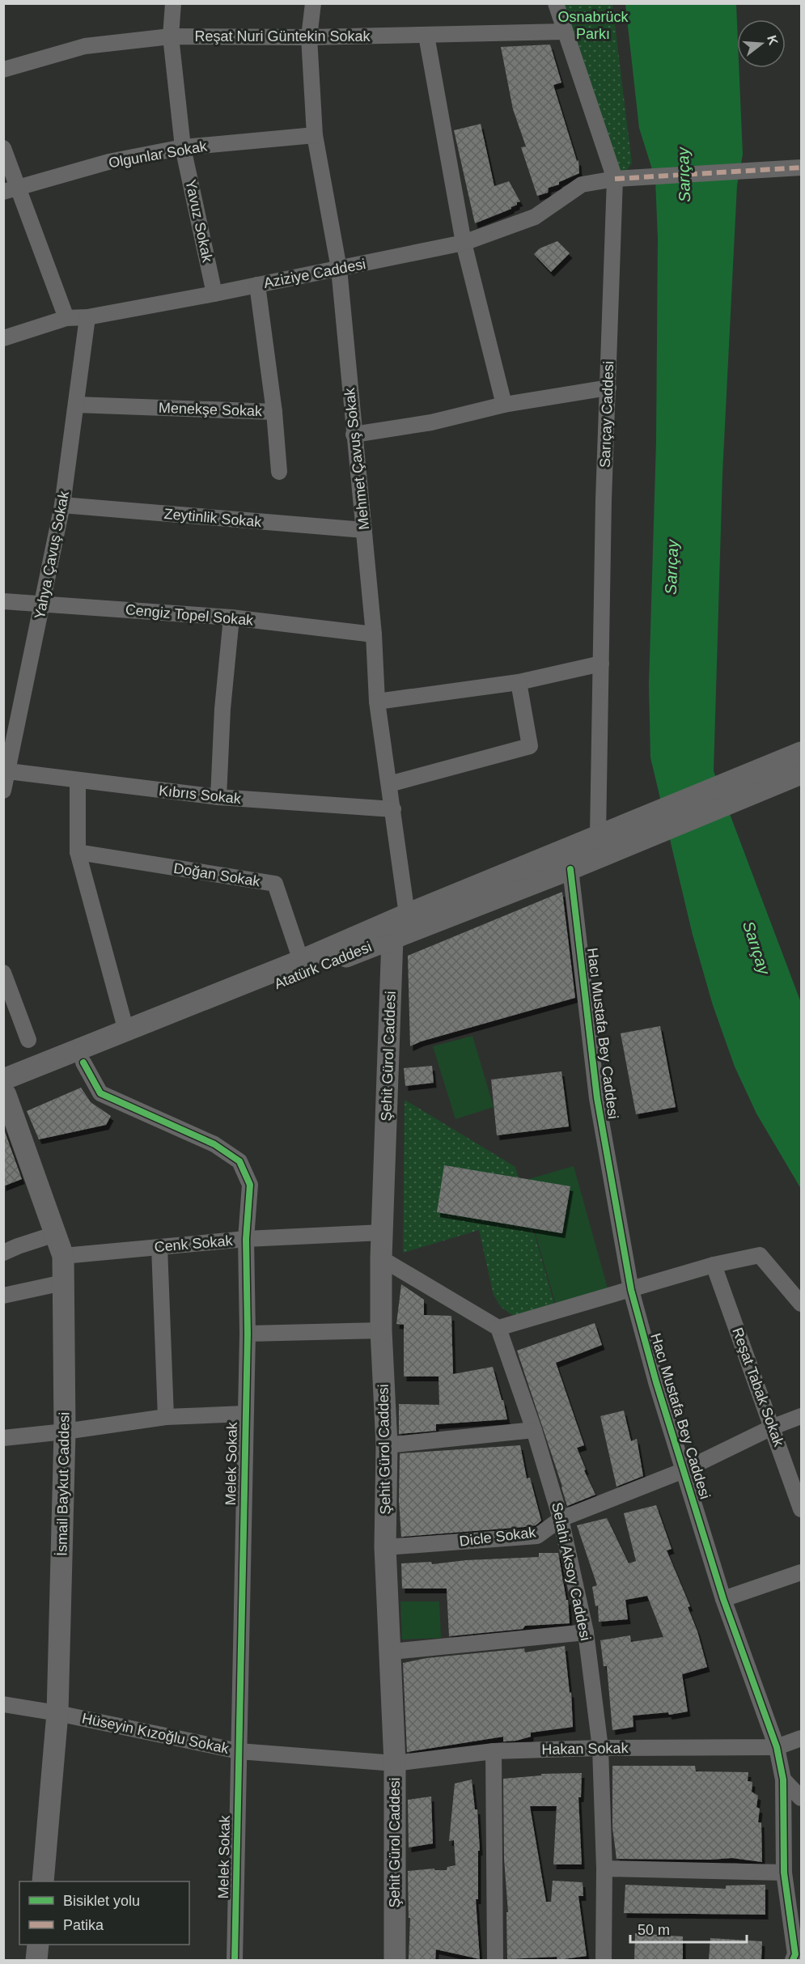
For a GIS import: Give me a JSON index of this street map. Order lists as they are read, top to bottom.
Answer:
{
  "streets": {
    "main road": ["Atatürk Caddesi", "Şehit Gürol Caddesi", "İsmail Baykut Caddesi"],
    "street": [
      "Reşat Nuri Güntekin Sokak",
      "Olgunlar Sokak",
      "Yavuz Sokak",
      "Aziziye Caddesi",
      "Menekşe Sokak",
      "Sarıçay Caddesi",
      "Mehmet Çavuş Sokak",
      "Zeytinlik Sokak",
      "Yahya Çavuş Sokak",
      "Cengiz Topel Sokak",
      "Kıbrıs Sokak",
      "Doğan Sokak",
      "Hacı Mustafa Bey Caddesi",
      "Cenk Sokak",
      "Reşat Tabak Sokak",
      "Melek Sokak",
      "Dicle Sokak",
      "Selahi Aksoy Caddesi",
      "Hüseyin Kızoğlu Sokak",
      "Hakan Sokak"
    ]
  },
  "crossings": [
    ["Reşat Nuri Güntekin Sokak", "Yavuz Sokak"],
    ["Reşat Nuri Güntekin Sokak", "Sarıçay Caddesi"],
    ["Reşat Nuri Güntekin Sokak", "Mehmet Çavuş Sokak"],
    ["Olgunlar Sokak", "Yavuz Sokak"],
    ["Olgunlar Sokak", "Mehmet Çavuş Sokak"],
    ["Yavuz Sokak", "Aziziye Caddesi"],
    ["Aziziye Caddesi", "Menekşe Sokak"],
    ["Aziziye Caddesi", "Sarıçay Caddesi"],
    ["Aziziye Caddesi", "Mehmet Çavuş Sokak"],
    ["Aziziye Caddesi", "Yahya Çavuş Sokak"],
    ["Menekşe Sokak", "Yahya Çavuş Sokak"],
    ["Sarıçay Caddesi", "Atatürk Caddesi"],
    ["Mehmet Çavuş Sokak", "Zeytinlik Sokak"],
    ["Mehmet Çavuş Sokak", "Cengiz Topel Sokak"],
    ["Mehmet Çavuş Sokak", "Kıbrıs Sokak"],
    ["Mehmet Çavuş Sokak", "Atatürk Caddesi"],
    ["Zeytinlik Sokak", "Yahya Çavuş Sokak"],
    ["Yahya Çavuş Sokak", "Cengiz Topel Sokak"],
    ["Yahya Çavuş Sokak", "Kıbrıs Sokak"],
    ["Doğan Sokak", "Atatürk Caddesi"],
    ["Atatürk Caddesi", "Hacı Mustafa Bey Caddesi"],
    ["Atatürk Caddesi", "Şehit Gürol Caddesi"],
    ["Atatürk Caddesi", "Melek Sokak"],
    ["Atatürk Caddesi", "İsmail Baykut Caddesi"],
    ["Hacı Mustafa Bey Caddesi", "Dicle Sokak"],
    ["Hacı Mustafa Bey Caddesi", "Hakan Sokak"],
    ["Şehit Gürol Caddesi", "Cenk Sokak"],
    ["Şehit Gürol Caddesi", "Dicle Sokak"],
    ["Şehit Gürol Caddesi", "Hüseyin Kızoğlu Sokak"],
    ["Şehit Gürol Caddesi", "Hakan Sokak"],
    ["Cenk Sokak", "Melek Sokak"],
    ["Cenk Sokak", "İsmail Baykut Caddesi"],
    ["Reşat Tabak Sokak", "Dicle Sokak"],
    ["Melek Sokak", "Hüseyin Kızoğlu Sokak"],
    ["İsmail Baykut Caddesi", "Hüseyin Kızoğlu Sokak"],
    ["Dicle Sokak", "Selahi Aksoy Caddesi"],
    ["Selahi Aksoy Caddesi", "Hakan Sokak"],
    ["Hüseyin Kızoğlu Sokak", "Hakan Sokak"]
  ],
  "water": ["Sarıçay"],
  "parks": ["Osnabrück Parkı"],
  "legend": ["Bisiklet yolu", "Patika"],
  "scale_bar": "50 m",
  "north": "right"
}
